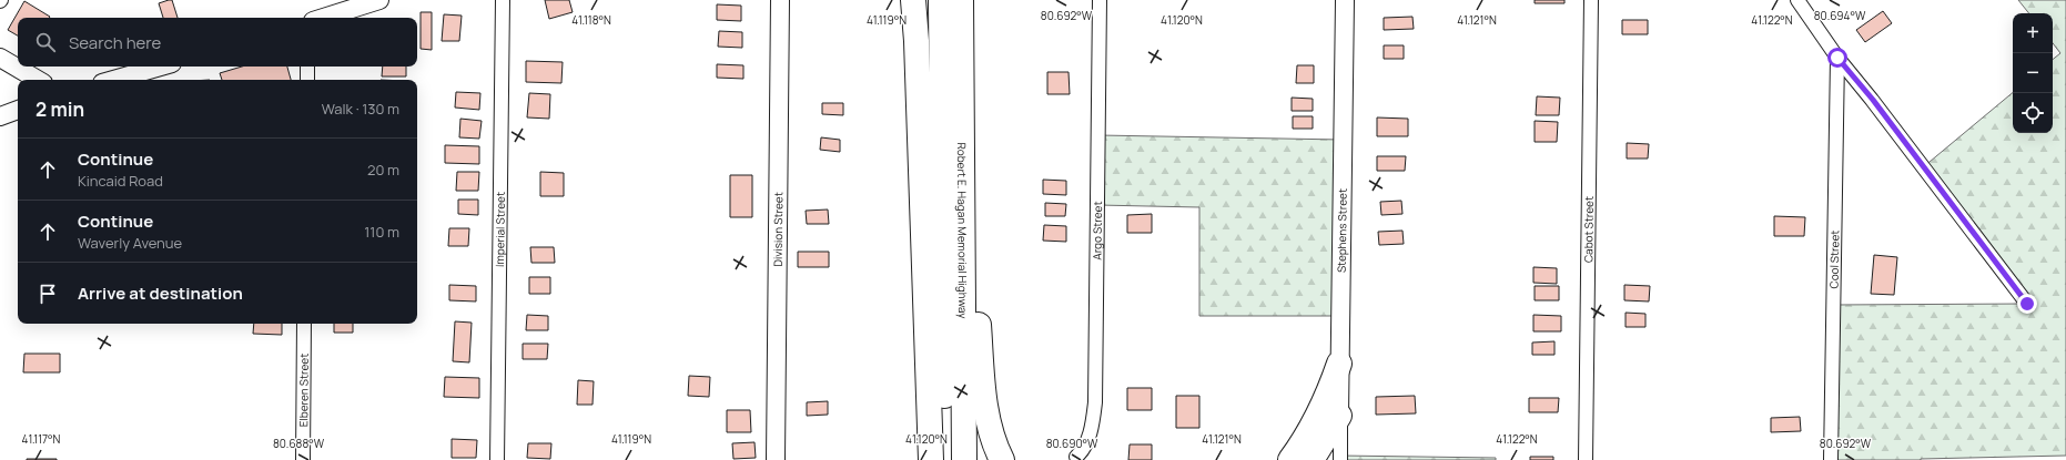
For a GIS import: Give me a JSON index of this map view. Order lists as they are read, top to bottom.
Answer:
{
  "streets": {
    "highway": ["Robert E. Hagan Memorial Highway"],
    "street": [
      "Imperial Street",
      "Division Street",
      "Argo Street",
      "Stephens Street",
      "Cabot Street",
      "Cool Street",
      "Elberen Street"
    ]
  },
  "page": {
    "map_buttons": ["+", "−"],
    "search": "Search here",
    "heading": ["2 min", "Walk · 130 m"],
    "list": [
      ["Continue", "Kincaid Road", "20 m"],
      ["Continue", "Waverly Avenue", "110 m"],
      "Arrive at destination"
    ]
  },
  "coordinates": [
    "80.692°W",
    "80.694°W",
    "41.118°N",
    "41.119°N",
    "41.120°N",
    "41.121°N",
    "41.122°N",
    "41.117°N",
    "80.688°W",
    "80.690°W"
  ]
}
